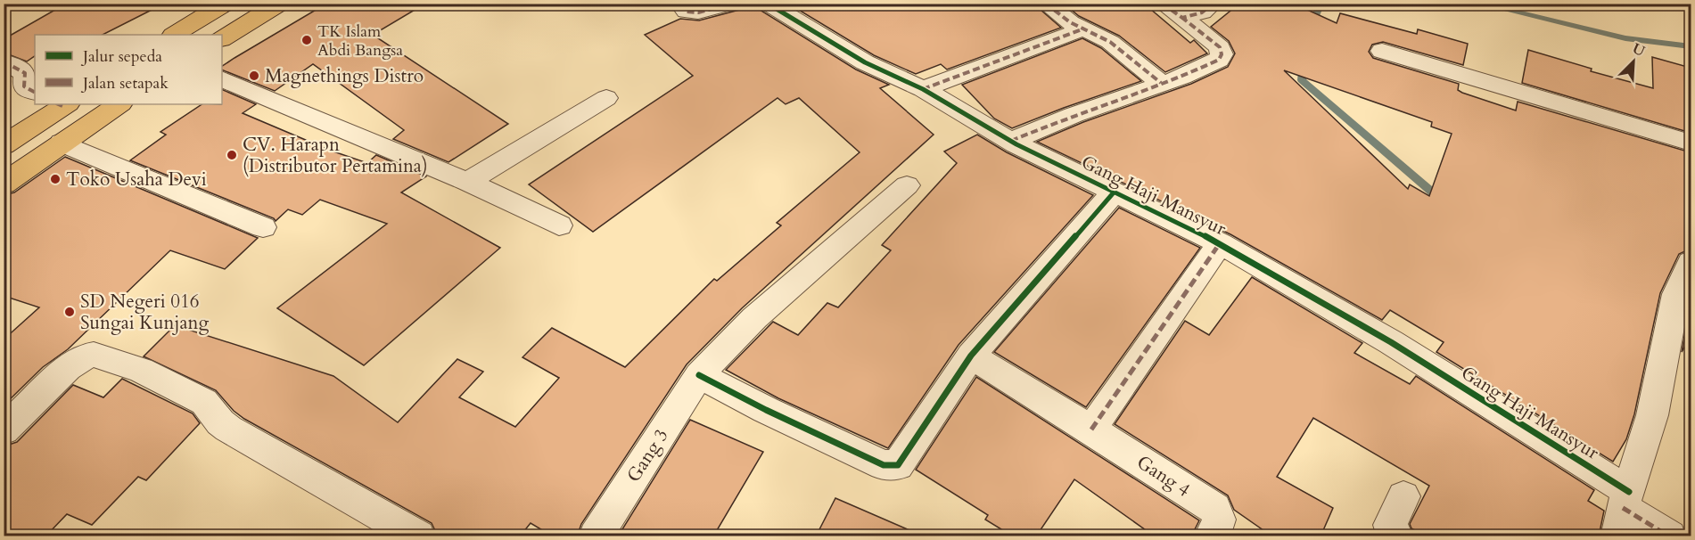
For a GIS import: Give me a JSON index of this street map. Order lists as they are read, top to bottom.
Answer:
{
  "streets": {
    "street": ["Gang Haji Mansyur", "Gang 3", "Gang 4"]
  },
  "places": [
    "TK Islam Abdi Bangsa",
    "Magnethings Distro",
    "CV. Harapn (Distributor Pertamina)",
    "Toko Usaha Devi",
    "SD Negeri 016 Sungai Kunjang"
  ],
  "legend": ["Jalur sepeda", "Jalan setapak"],
  "north": "top right"
}
